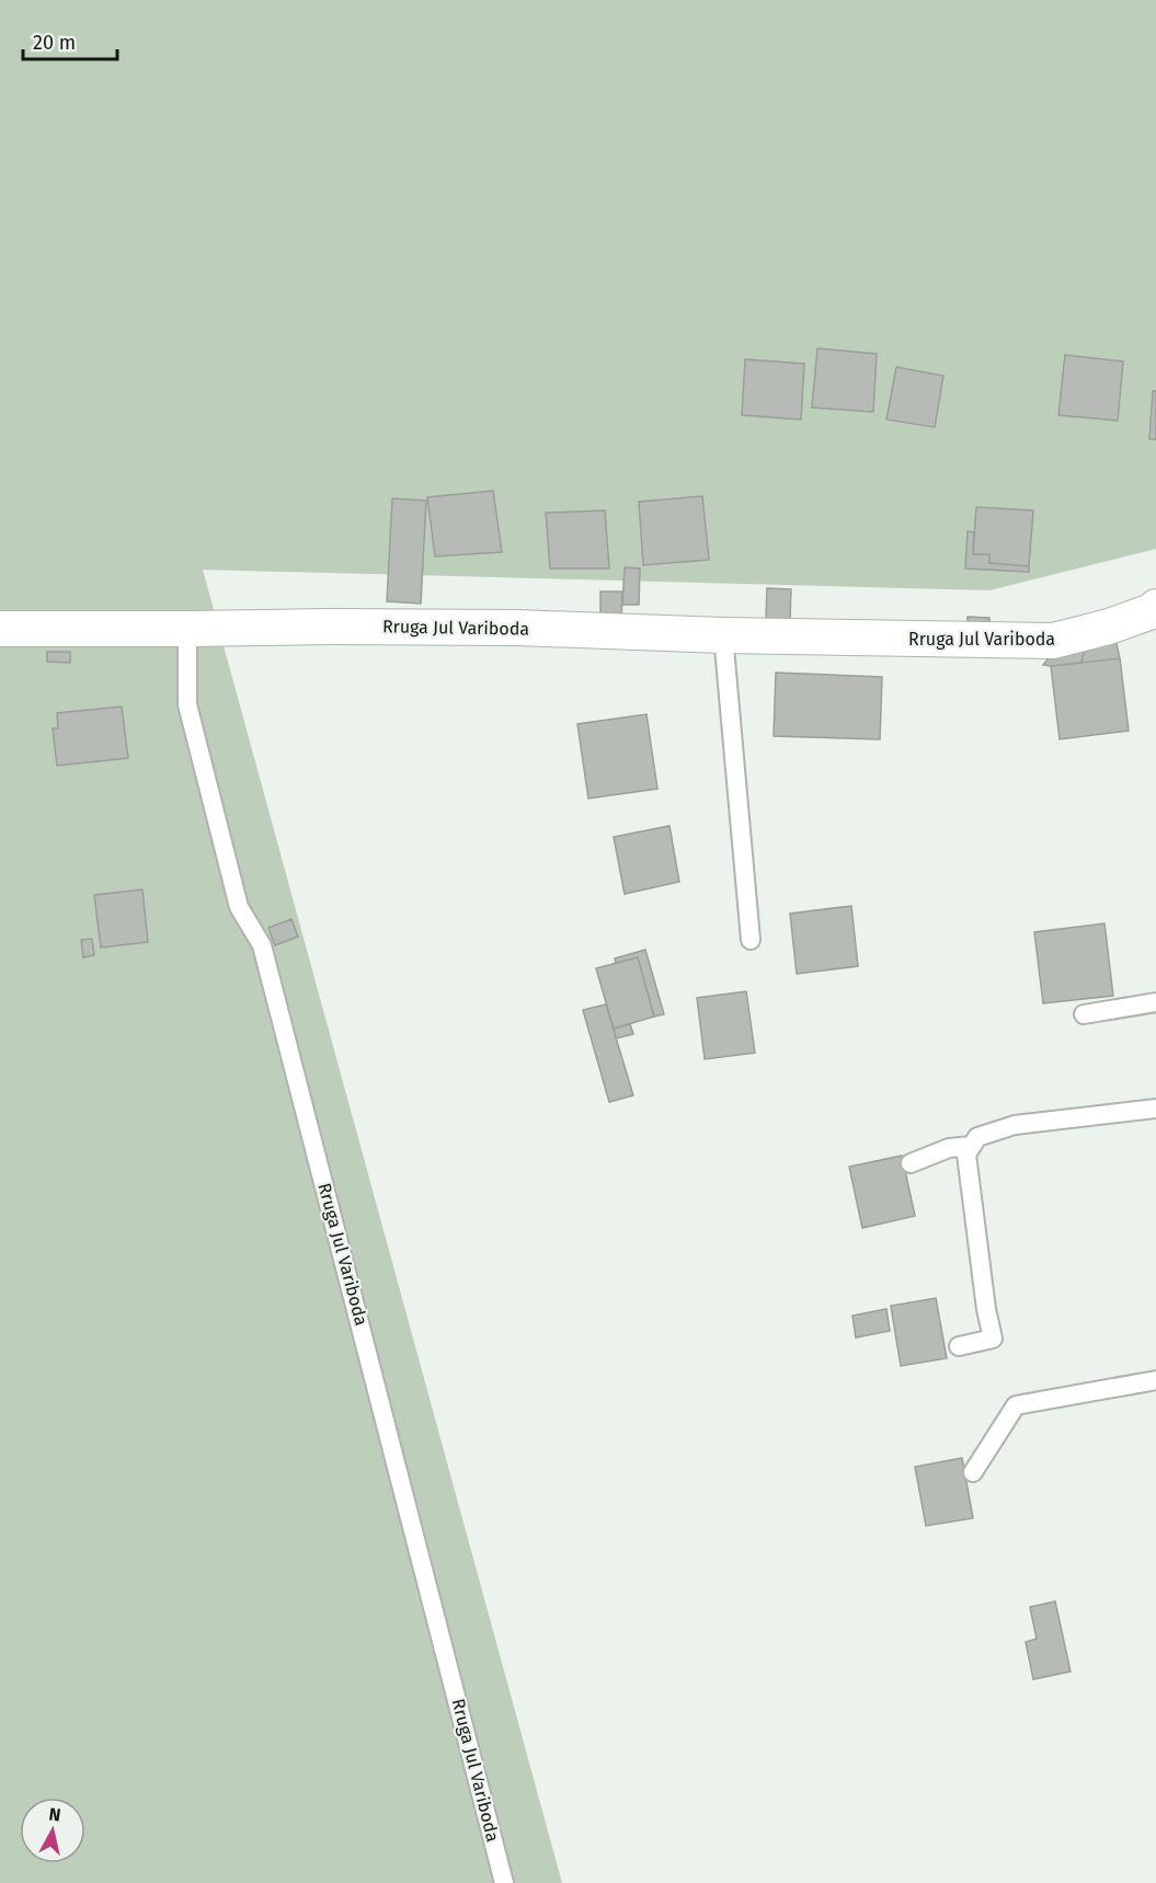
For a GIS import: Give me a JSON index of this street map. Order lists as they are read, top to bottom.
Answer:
{
  "streets": {
    "street": ["Rruga Jul Variboda"]
  },
  "scale_bar": "20 m",
  "north": "top"
}
